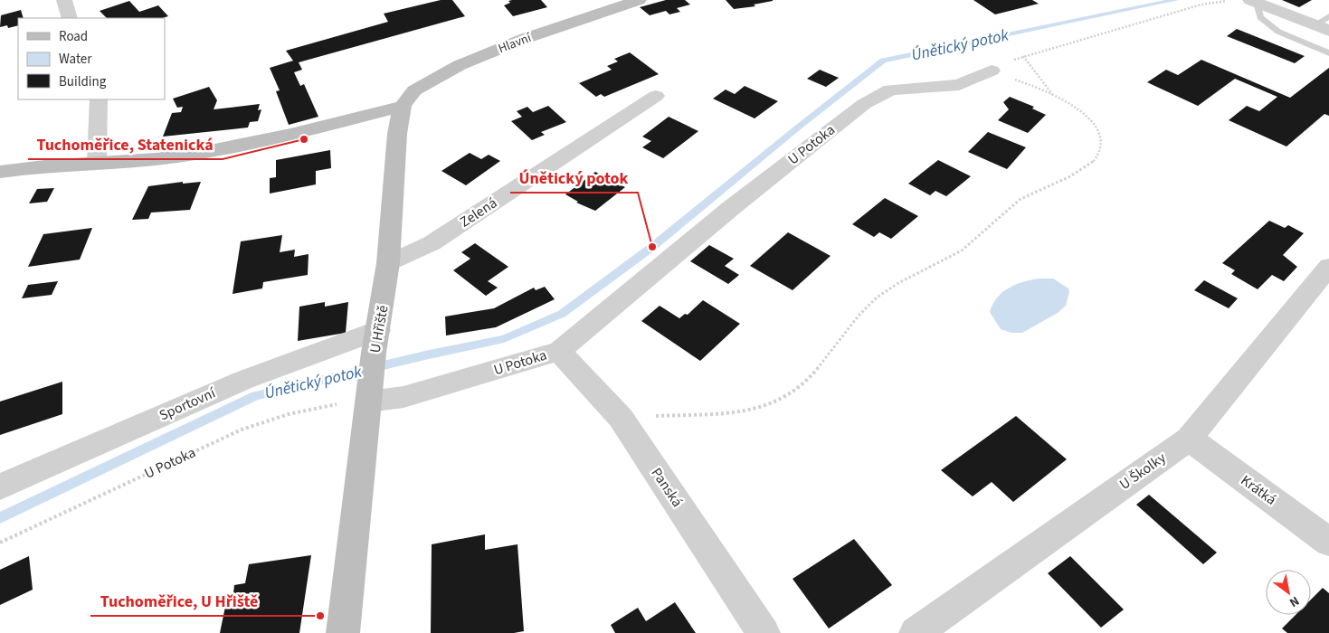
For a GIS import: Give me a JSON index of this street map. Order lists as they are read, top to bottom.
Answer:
{
  "streets": {
    "street": [
      "Hlavní",
      "U Potoka",
      "Zelená",
      "U Hřiště",
      "Sportovní",
      "U Školky",
      "Panská",
      "Krátká"
    ]
  },
  "crossings": [
    ["Hlavní", "U Hřiště"],
    ["U Potoka", "U Hřiště"],
    ["U Potoka", "Panská"],
    ["Zelená", "U Hřiště"],
    ["U Hřiště", "Sportovní"],
    ["U Školky", "Krátká"]
  ],
  "water": ["Únětický potok"],
  "places": ["Tuchoměřice, Statenická", "Únětický potok", "Tuchoměřice, U Hřiště"],
  "legend": ["Road", "Water", "Building"],
  "north": "bottom right"
}
